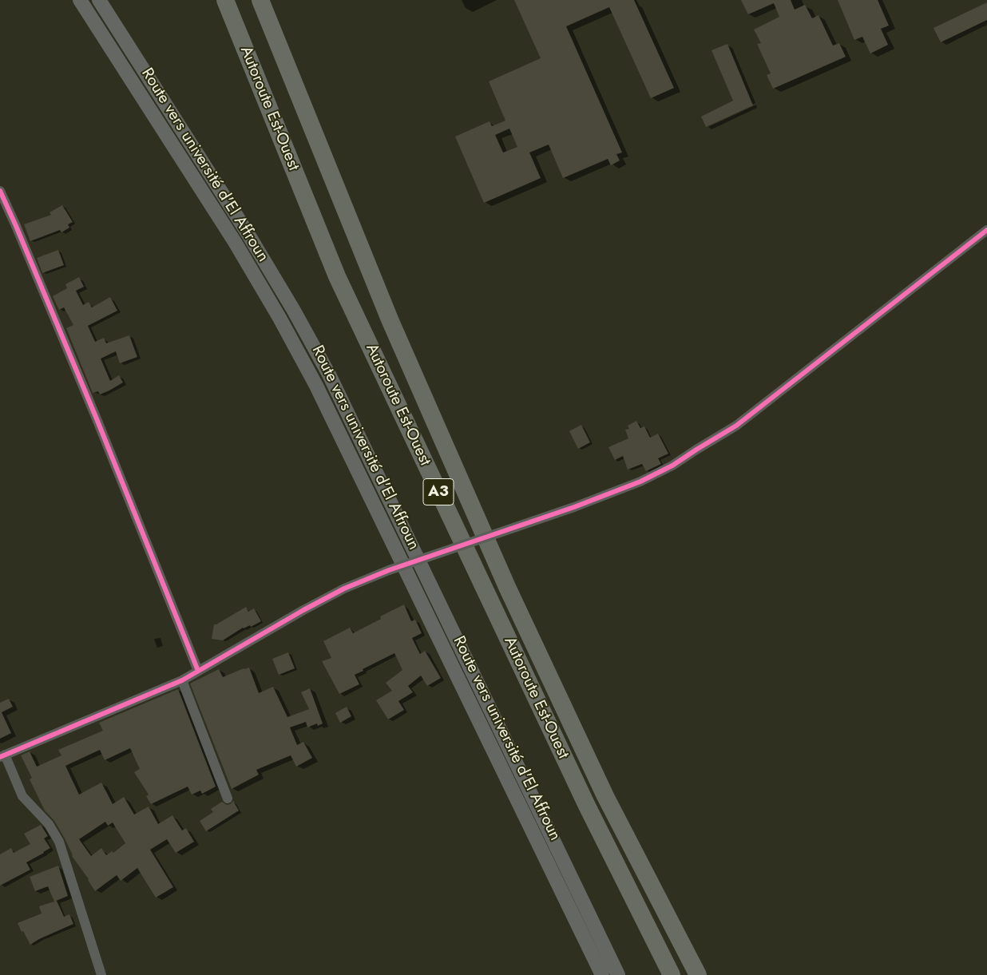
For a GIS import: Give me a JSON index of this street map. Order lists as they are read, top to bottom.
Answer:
{
  "streets": {
    "highway": ["Autoroute Est-Ouest", "A3"],
    "main road": ["Route vers université d'El Affroun"]
  }
}
